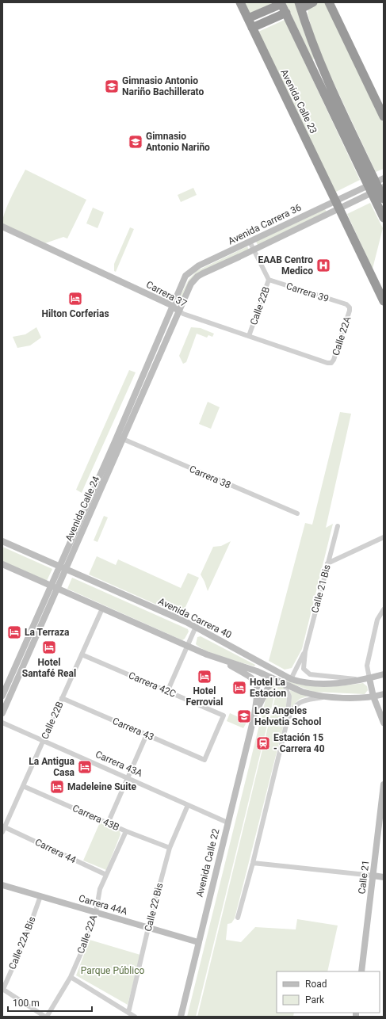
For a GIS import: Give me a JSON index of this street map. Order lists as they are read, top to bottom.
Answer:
{
  "streets": {
    "highway": ["Avenida Calle 23"],
    "main road": [
      "Avenida Carrera 36",
      "Carrera 37",
      "Avenida Calle 24",
      "Avenida Carrera 40",
      "Avenida Calle 22",
      "Calle 21",
      "Carrera 44A"
    ],
    "street": [
      "Carrera 39",
      "Calle 22B",
      "Calle 22A",
      "Carrera 38",
      "Calle 21 Bis",
      "Carrera 42C",
      "Carrera 43",
      "Carrera 43A",
      "Carrera 43B",
      "Carrera 44",
      "Calle 22 Bis",
      "Calle 22A Bis"
    ]
  },
  "crossings": [
    ["Avenida Calle 23", "Avenida Carrera 36"],
    ["Avenida Carrera 36", "Carrera 37"],
    ["Avenida Carrera 36", "Calle 22B"],
    ["Avenida Carrera 36", "Avenida Calle 24"],
    ["Carrera 39", "Calle 22B"],
    ["Carrera 39", "Calle 22A"],
    ["Carrera 37", "Calle 22B"],
    ["Carrera 37", "Calle 22A"],
    ["Carrera 37", "Avenida Calle 24"],
    ["Calle 22B", "Carrera 42C"],
    ["Calle 22B", "Carrera 43"],
    ["Calle 22B", "Carrera 43A"],
    ["Calle 22B", "Carrera 43B"],
    ["Calle 22B", "Carrera 44"],
    ["Calle 22A", "Carrera 43B"],
    ["Calle 22A", "Carrera 44"],
    ["Calle 22A", "Carrera 44A"],
    ["Carrera 38", "Avenida Calle 24"],
    ["Avenida Calle 24", "Avenida Carrera 40"],
    ["Calle 21 Bis", "Avenida Carrera 40"],
    ["Carrera 42C", "Carrera 43"],
    ["Carrera 43A", "Avenida Calle 22"],
    ["Carrera 43A", "Calle 22 Bis"],
    ["Carrera 43B", "Calle 22 Bis"],
    ["Avenida Calle 22", "Carrera 44A"],
    ["Carrera 44A", "Calle 22 Bis"],
    ["Carrera 44A", "Calle 22A Bis"]
  ],
  "parks": ["Parque Público"],
  "places": {
    "school or university": ["Gimnasio Antonio Nariño Bachillerato", "Gimnasio Antonio Nariño", "Los Angeles Helvetia School"],
    "hospital": ["EAAB Centro Medico"],
    "hotel": [
      "Hilton Corferias",
      "La Terraza",
      "Hotel Santafé Real",
      "Hotel Ferrovial",
      "Hotel La Estacion",
      "La Antigua Casa",
      "Madeleine Suite"
    ],
    "station": ["Estación 15 - Carrera 40"]
  },
  "legend": ["Road", "Park"],
  "scale_bar": "100 m"
}
